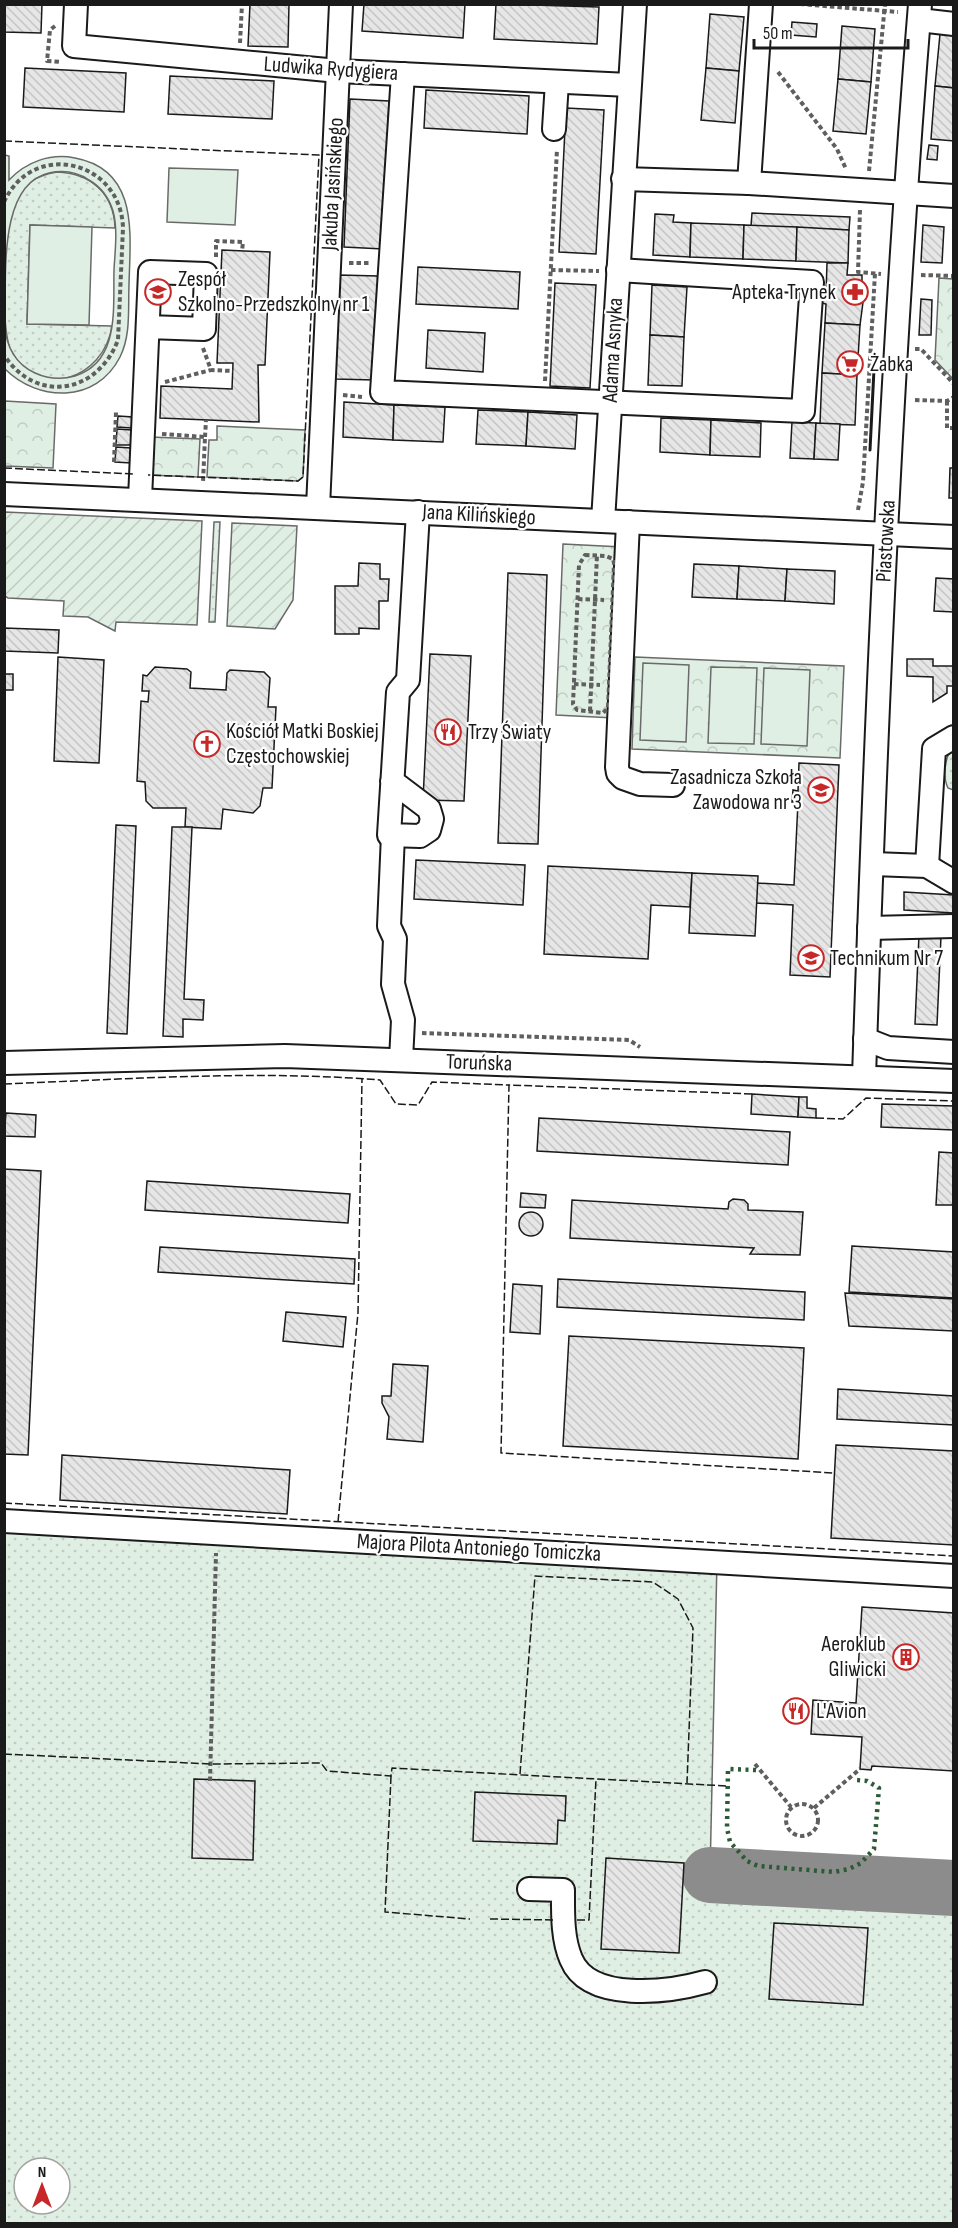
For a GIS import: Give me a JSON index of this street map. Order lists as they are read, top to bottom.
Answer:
{
  "streets": {
    "street": [
      "Ludwika Rydygiera",
      "Jakuba Jasińskiego",
      "Adama Asnyka",
      "Jana Kilińskiego",
      "Piastowska",
      "Toruńska",
      "Majora Pilota Antoniego Tomiczka"
    ]
  },
  "crossings": [
    ["Ludwika Rydygiera", "Jakuba Jasińskiego"],
    ["Ludwika Rydygiera", "Adama Asnyka"],
    ["Jakuba Jasińskiego", "Jana Kilińskiego"],
    ["Adama Asnyka", "Jana Kilińskiego"],
    ["Jana Kilińskiego", "Piastowska"],
    ["Piastowska", "Toruńska"]
  ],
  "places": {
    "school or university": ["Zespół Szkolno-Przedszkolny nr 1", "Zasadnicza Szkoła Zawodowa nr 3", "Technikum Nr 7"],
    "pharmacy": ["Apteka Trynek"],
    "supermarket": ["Żabka"],
    "restaurant": ["Trzy Światy", "L'Avion"],
    "church": ["Kościół Matki Boskiej Częstochowskiej"],
    "building": ["Aeroklub Gliwicki"]
  },
  "scale_bar": "50 m",
  "north": "top"
}
